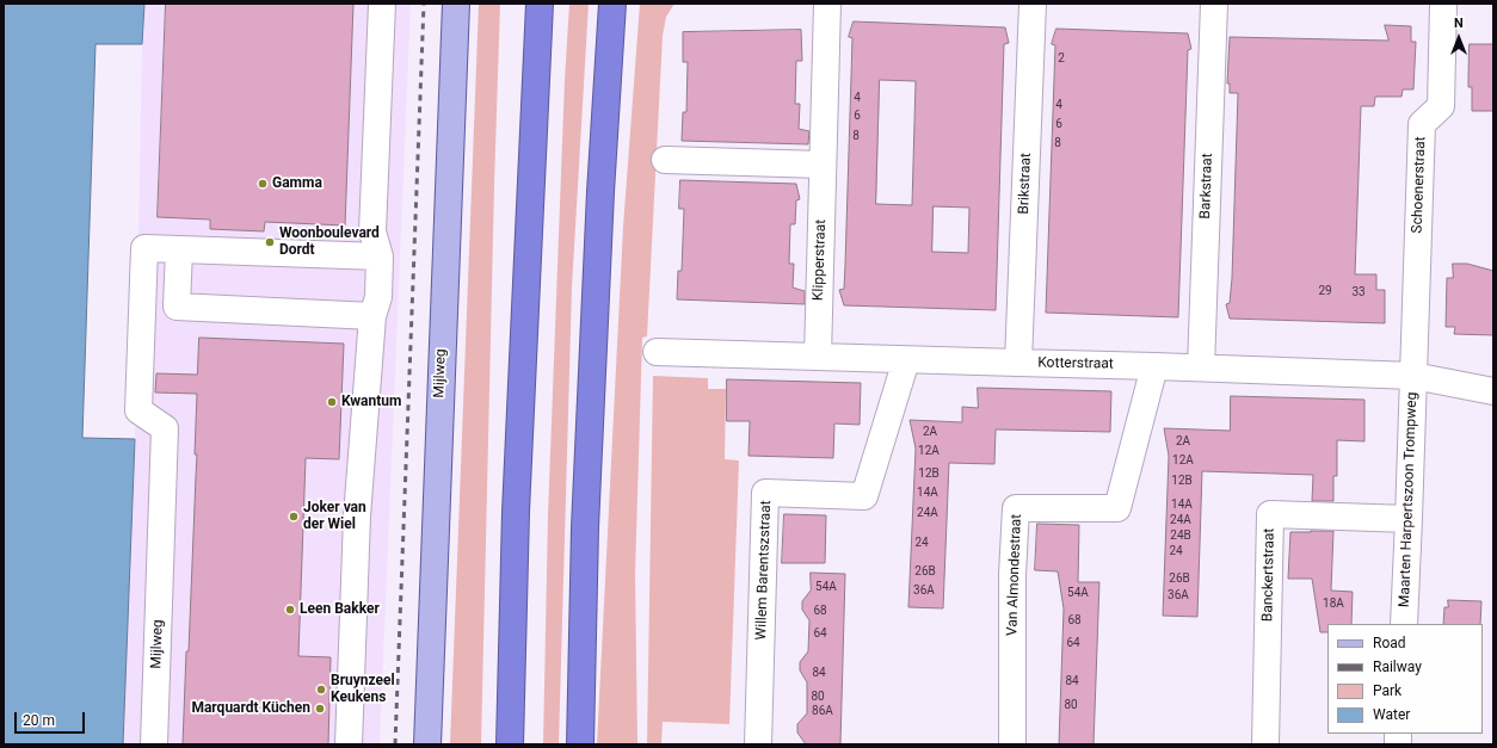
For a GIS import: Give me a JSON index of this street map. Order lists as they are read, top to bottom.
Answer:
{
  "streets": {
    "main road": ["Mijlweg"],
    "street": [
      "Brikstraat",
      "Schoenerstraat",
      "Barkstraat",
      "Klipperstraat",
      "Kotterstraat",
      "Maarten Harpertszoon Trompweg",
      "Willem Barentszstraat",
      "Van Almondestraat",
      "Banckertstraat"
    ]
  },
  "crossings": [
    ["Brikstraat", "Kotterstraat"],
    ["Schoenerstraat", "Kotterstraat"],
    ["Schoenerstraat", "Maarten Harpertszoon Trompweg"],
    ["Barkstraat", "Kotterstraat"],
    ["Klipperstraat", "Kotterstraat"],
    ["Kotterstraat", "Maarten Harpertszoon Trompweg"],
    ["Kotterstraat", "Willem Barentszstraat"],
    ["Kotterstraat", "Van Almondestraat"],
    ["Maarten Harpertszoon Trompweg", "Banckertstraat"]
  ],
  "places": [
    "Gamma",
    "Woonboulevard Dordt",
    "Kwantum",
    "Joker van der Wiel",
    "Leen Bakker",
    "Bruynzeel Keukens",
    "Marquardt Küchen"
  ],
  "house_numbers": [
    "2",
    "4",
    "4",
    "6",
    "6",
    "8",
    "8",
    "29",
    "33",
    "2A",
    "2A",
    "12A",
    "12A",
    "12B",
    "12B",
    "14A",
    "14A",
    "24A",
    "24A",
    "24B",
    "24",
    "24",
    "26B",
    "26B",
    "54A",
    "36A",
    "54A",
    "36A",
    "18A",
    "68",
    "68",
    "64",
    "64",
    "84",
    "84",
    "80",
    "80",
    "86A"
  ],
  "legend": [
    "Road",
    "Railway",
    "Park",
    "Water"
  ],
  "scale_bar": "20 m",
  "north": "top"
}
